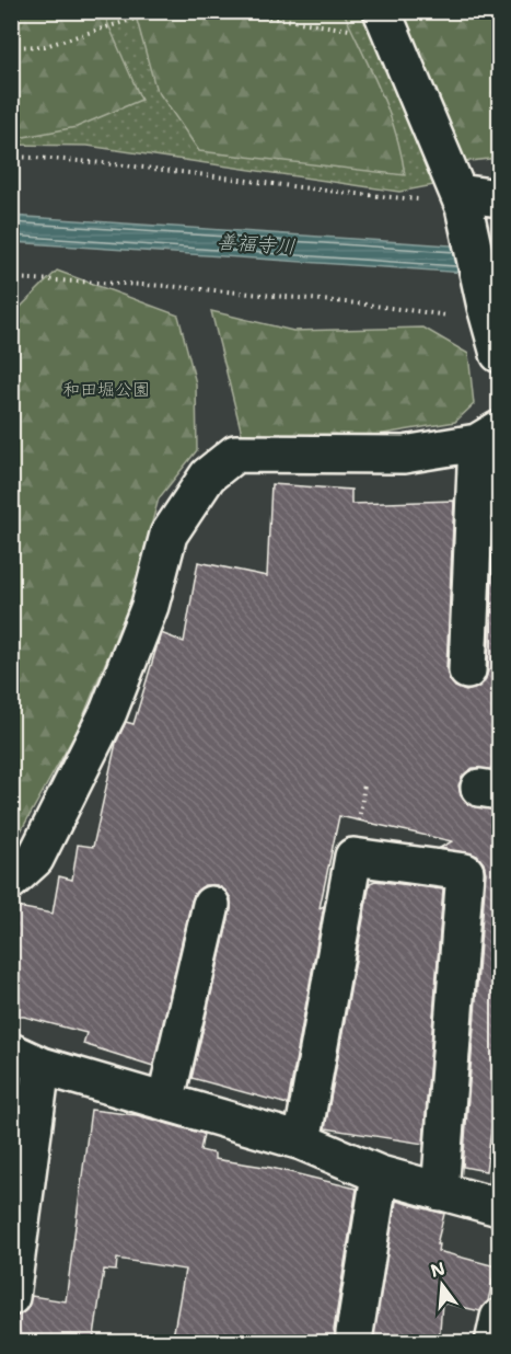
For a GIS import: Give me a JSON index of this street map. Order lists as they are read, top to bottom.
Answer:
{
  "water": ["善福寺川"],
  "parks": ["和田堀公園"],
  "north": "top"
}
